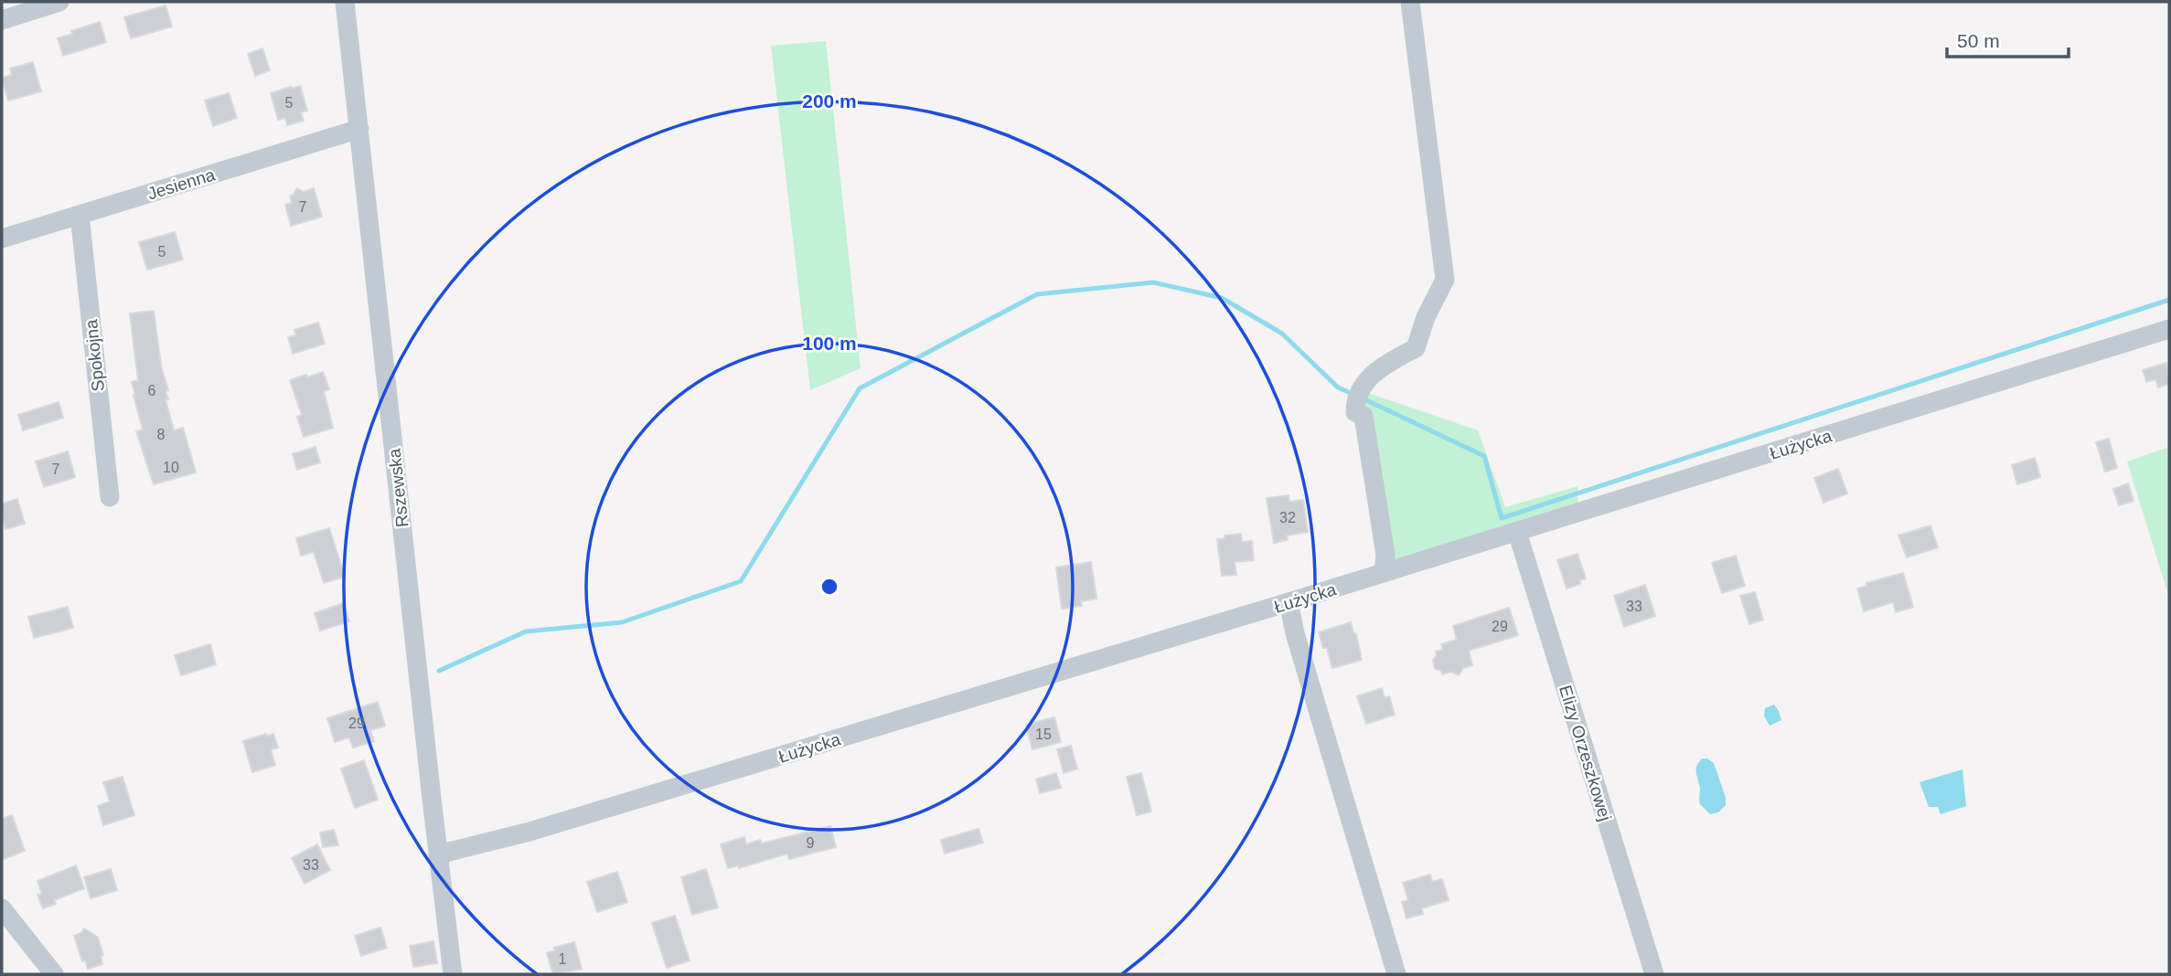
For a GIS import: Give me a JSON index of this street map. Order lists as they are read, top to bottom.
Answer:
{
  "streets": {
    "street": [
      "Jesienna",
      "Spokojna",
      "Łużycka",
      "Rszewska",
      "Elizy Orzeszkowej"
    ]
  },
  "crossings": [
    ["Jesienna", "Spokojna"],
    ["Jesienna", "Rszewska"],
    ["Łużycka", "Rszewska"],
    ["Łużycka", "Elizy Orzeszkowej"]
  ],
  "house_numbers": [
    "5",
    "7",
    "5",
    "6",
    "8",
    "10",
    "7",
    "32",
    "33",
    "29",
    "29",
    "15",
    "9",
    "33",
    "1"
  ],
  "scale_bar": "50 m",
  "rings": ["200 m", "100 m"]
}
